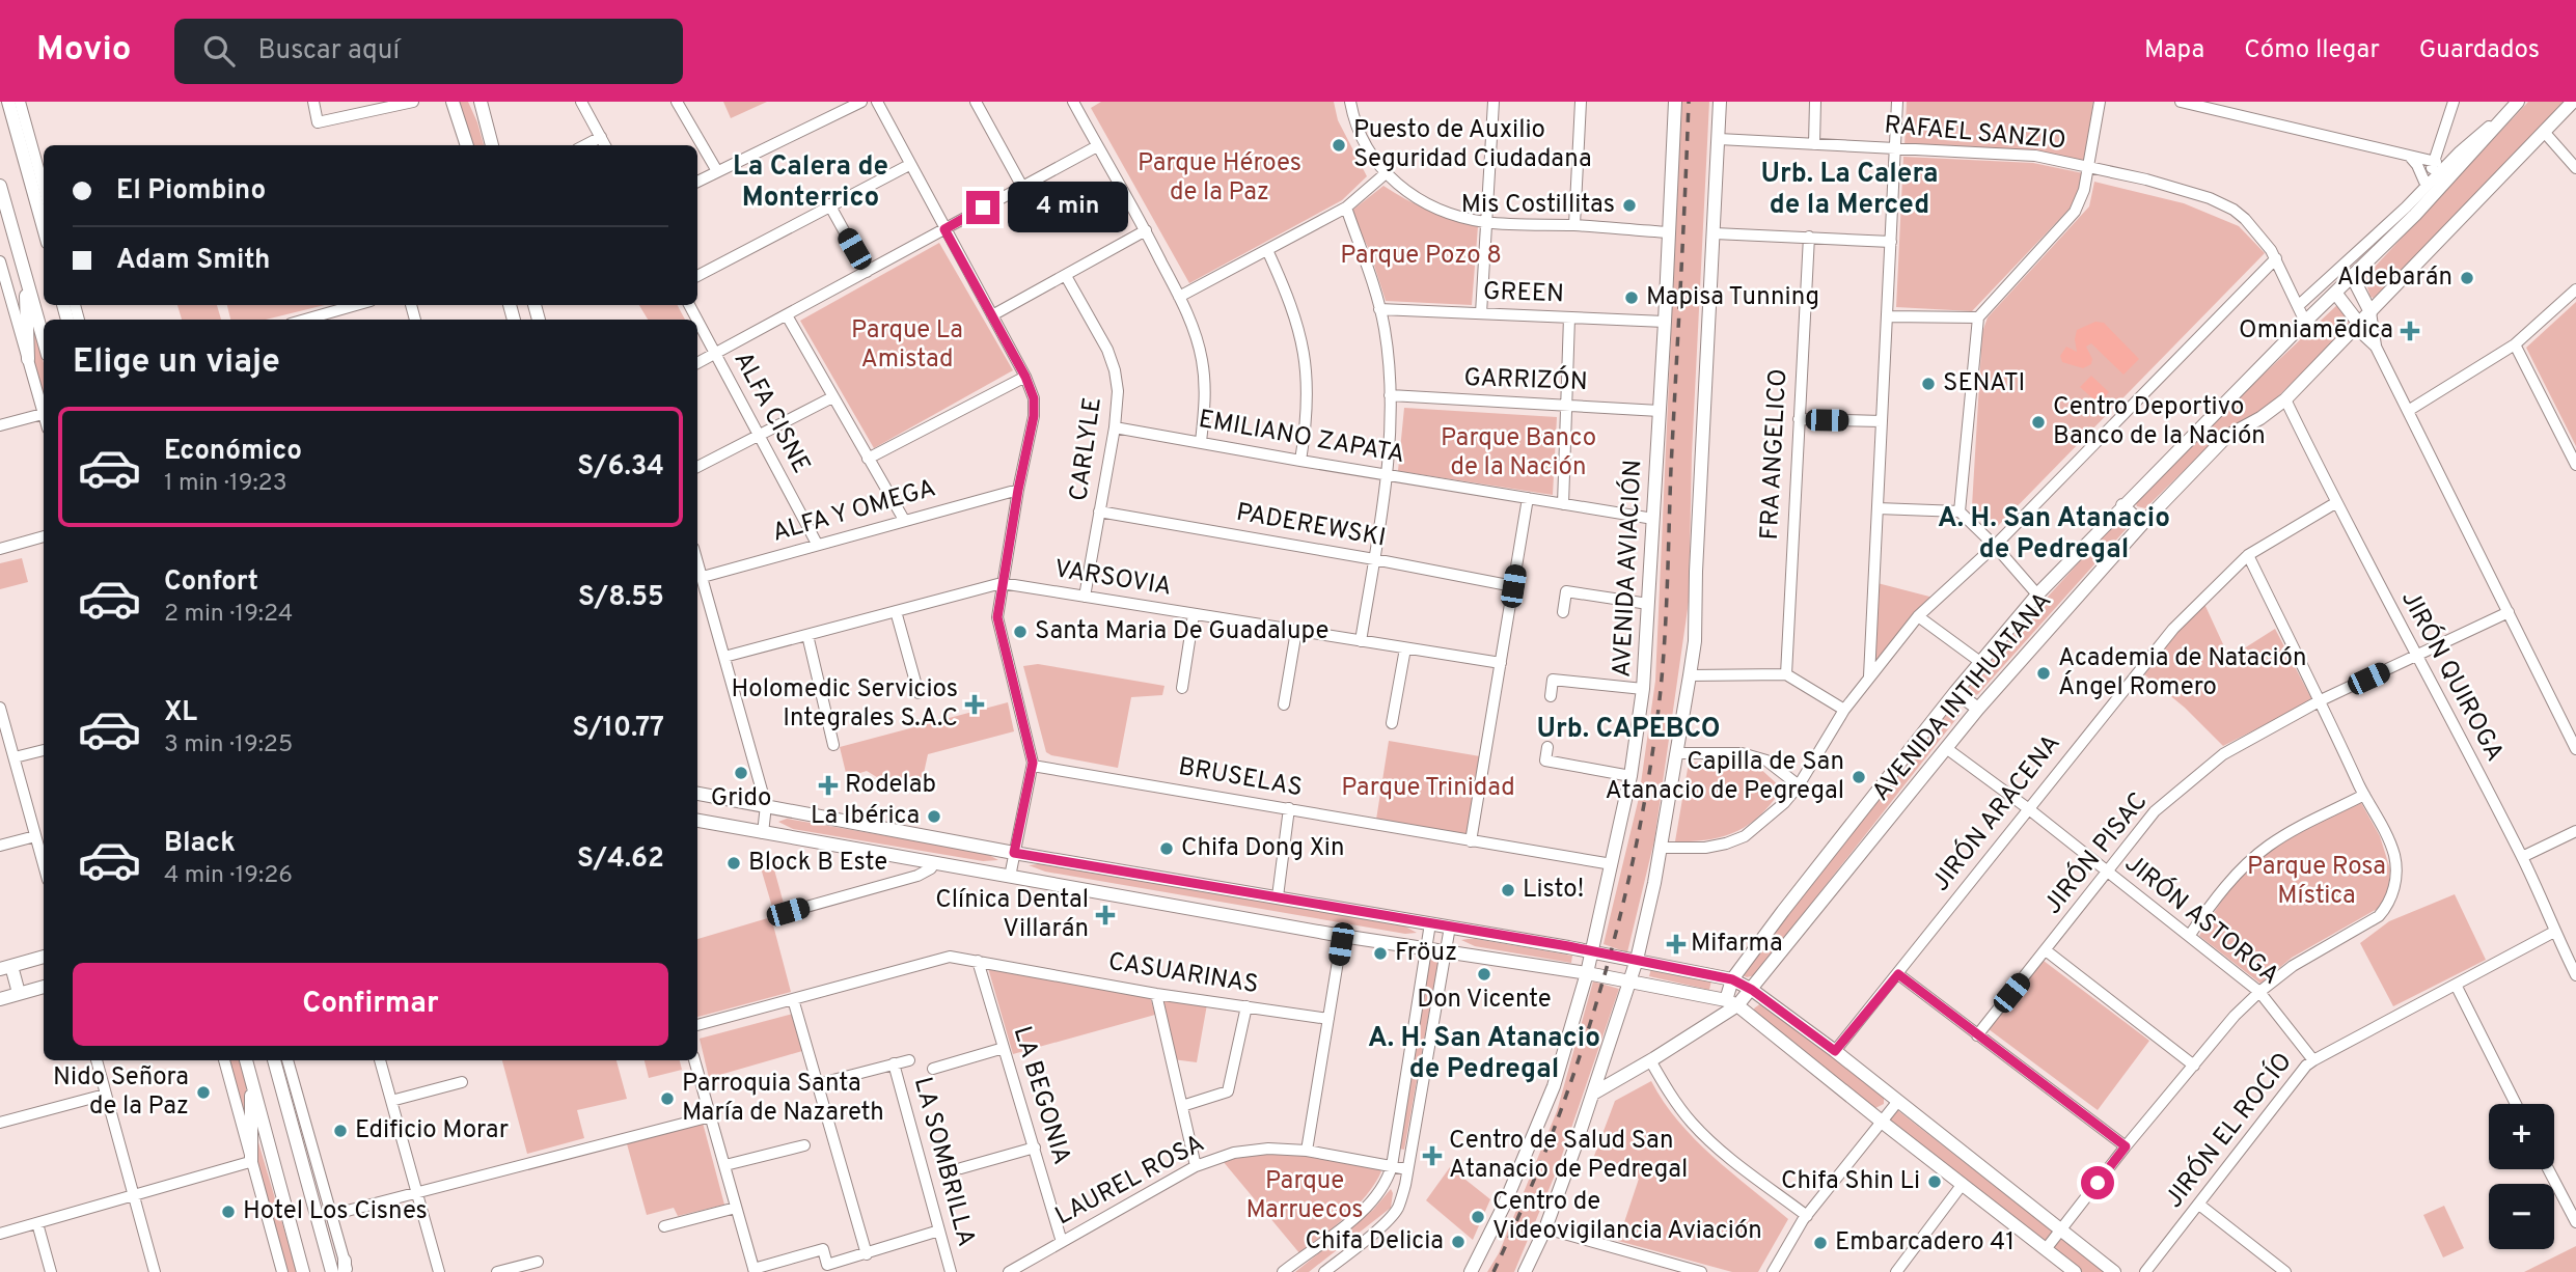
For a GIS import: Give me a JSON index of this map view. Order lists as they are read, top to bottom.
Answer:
{
  "streets": {
    "main road": ["AVENIDA AVIACIÓN", "AVENIDA INTIHUATANA"],
    "street": [
      "RAFAEL SANZIO",
      "GREEN",
      "GARRIZÓN",
      "ALFA CISNE",
      "EMILIANO ZAPATA",
      "CARLYLE",
      "FRA ANGELICO",
      "ALFA Y OMEGA",
      "PADEREWSKI",
      "VARSOVIA",
      "JIRÓN QUIROGA",
      "BRUSELAS",
      "JIRÓN ARACENA",
      "JIRÓN PISAC",
      "JIRÓN ASTORGA",
      "CASUARINAS",
      "LA BEGONIA",
      "JIRÓN EL ROCÍO",
      "LA SOMBRILLA",
      "LAUREL ROSA"
    ]
  },
  "crossings": [
    ["RAFAEL SANZIO", "AVENIDA INTIHUATANA"],
    ["GREEN", "AVENIDA AVIACIÓN"],
    ["GARRIZÓN", "AVENIDA AVIACIÓN"],
    ["ALFA CISNE", "ALFA Y OMEGA"],
    ["EMILIANO ZAPATA", "CARLYLE"],
    ["EMILIANO ZAPATA", "AVENIDA AVIACIÓN"],
    ["CARLYLE", "PADEREWSKI"],
    ["CARLYLE", "VARSOVIA"],
    ["AVENIDA AVIACIÓN", "BRUSELAS"],
    ["JIRÓN QUIROGA", "AVENIDA INTIHUATANA"],
    ["JIRÓN QUIROGA", "JIRÓN ARACENA"],
    ["JIRÓN QUIROGA", "JIRÓN PISAC"],
    ["JIRÓN QUIROGA", "JIRÓN EL ROCÍO"],
    ["AVENIDA INTIHUATANA", "JIRÓN ASTORGA"],
    ["JIRÓN ARACENA", "JIRÓN ASTORGA"],
    ["JIRÓN PISAC", "JIRÓN ASTORGA"],
    ["JIRÓN ASTORGA", "JIRÓN EL ROCÍO"],
    ["CASUARINAS", "LA BEGONIA"],
    ["LA BEGONIA", "LAUREL ROSA"]
  ],
  "districts": [
    "La Calera de Monterrico",
    "Urb. La Calera de la Merced",
    "A. H. San Atanacio de Pedregal",
    "Urb. CAPEBCO",
    "A. H. San Atanacio de Pedregal"
  ],
  "parks": [
    "Parque Héroes de la Paz",
    "Parque Pozo 8",
    "Parque La Amistad",
    "Parque Banco de la Nación",
    "Parque Trinidad",
    "Parque Rosa Mística",
    "Parque Marruecos"
  ],
  "places": {
    "other": [
      "Puesto de Auxilio Seguridad Ciudadana",
      "Mis Costillitas",
      "Aldebarán",
      "Mapisa Tunning",
      "SENATI",
      "Centro Deportivo Banco de la Nación",
      "Santa Maria De Guadalupe",
      "Academia de Natación Ángel Romero",
      "Grido",
      "Capilla de San Atanacio de Pegregal",
      "La Ibérica",
      "Chifa Dong Xin",
      "Block B Este",
      "Listo!",
      "Fröuz",
      "Don Vicente",
      "Nido Señora de la Paz",
      "Parroquia Santa María de Nazareth",
      "Edificio Morar",
      "Chifa Shin Li",
      "Hotel Los Cisnes",
      "Centro de Videovigilancia Aviación",
      "Chifa Delicia",
      "Embarcadero 41"
    ],
    "health": [
      "Omniamēdica",
      "Holomedic Servicios Integrales S.A.C",
      "Rodelab",
      "Clínica Dental Villarán",
      "Mifarma",
      "Centro de Salud San Atanacio de Pedregal"
    ]
  },
  "page": {
    "header": "Movio",
    "search": "Buscar aquí",
    "nav": ["Mapa", "Cómo llegar", "Guardados"],
    "banner": ["El Piombino", "Adam Smith"],
    "bubble": "4 min",
    "heading": "Elige un viaje",
    "list": [
      {
        "name": "Económico",
        "note": "1 min · 19:23",
        "value": "S/6.34"
      },
      {
        "name": "Confort",
        "note": "2 min · 19:24",
        "value": "S/8.55"
      },
      {
        "name": "XL",
        "note": "3 min · 19:25",
        "value": "S/10.77"
      },
      {
        "name": "Black",
        "note": "4 min · 19:26",
        "value": "S/4.62"
      }
    ],
    "buttons": "Confirmar",
    "map_buttons": ["+", "−"]
  }
}
